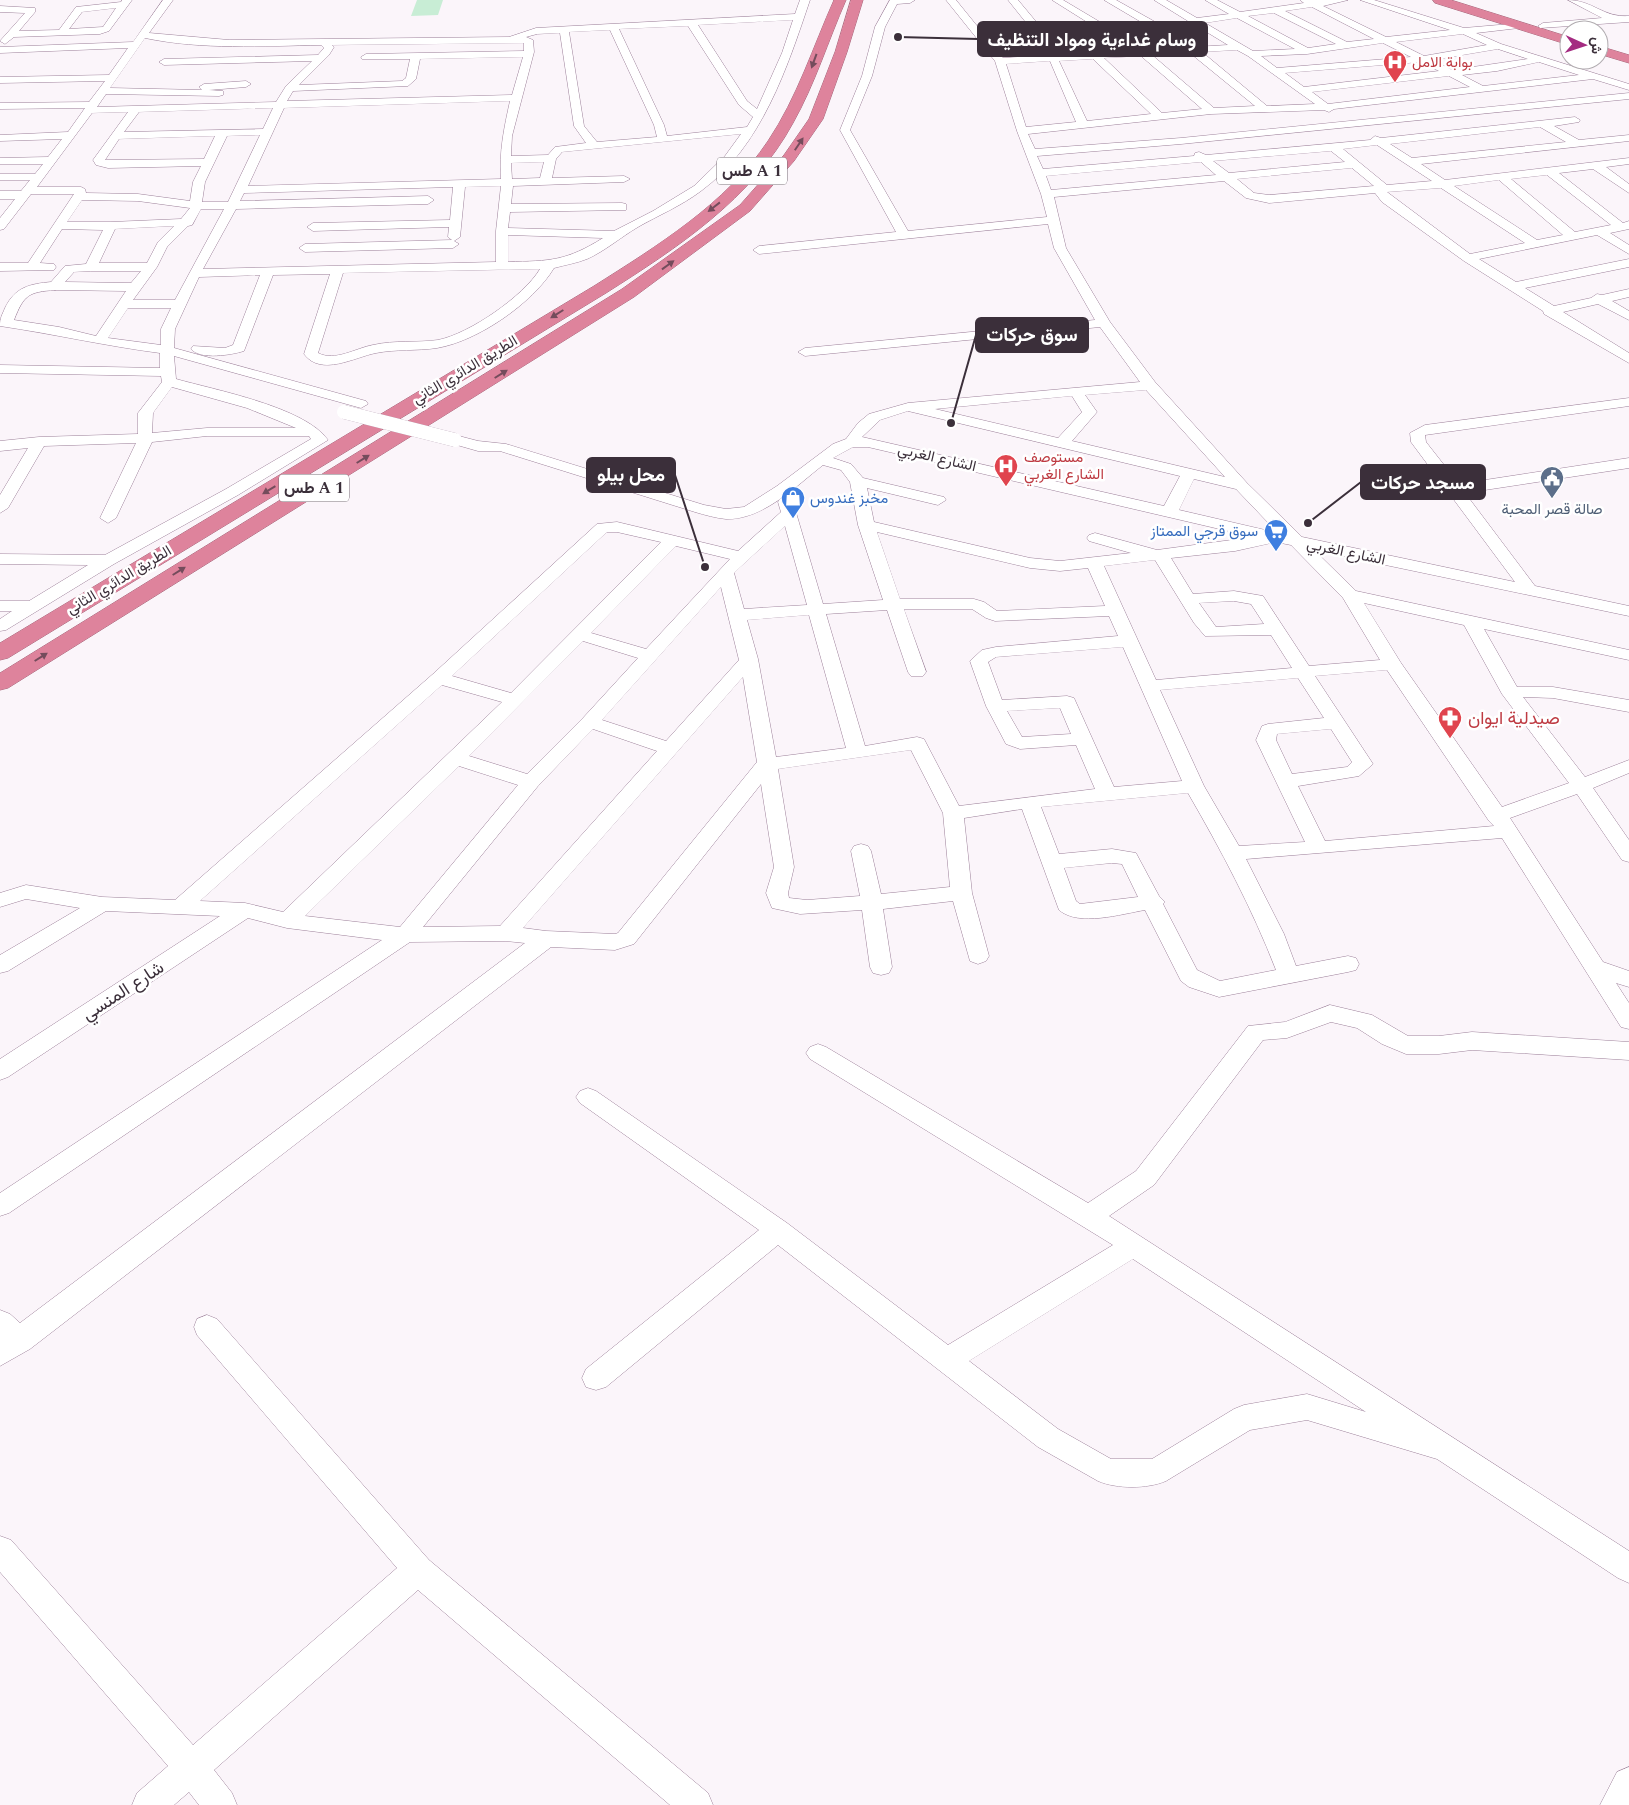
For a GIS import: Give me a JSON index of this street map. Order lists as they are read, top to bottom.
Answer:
{
  "streets": {
    "highway": ["طس A 1", "الطريق الدائري الثاني"],
    "street": ["الشارع الغربي", "شارع المنسي"]
  },
  "crossings": [
    ["طس A 1", "الطريق الدائري الثاني"]
  ],
  "places": {
    "other": [
      "وسام غداءية ومواد التنظيف",
      "سوق حركات",
      "مسجد حركات",
      "محل بيلو"
    ],
    "hospital": ["بوابة الامل", "مستوصف الشارع الغربي"],
    "public building": ["صالة قصر المحبة"],
    "shop": ["مخبز غندوس"],
    "supermarket": ["سوق قرجي الممتاز"],
    "pharmacy": ["صيدلية ايوان"]
  },
  "north": "right"
}
